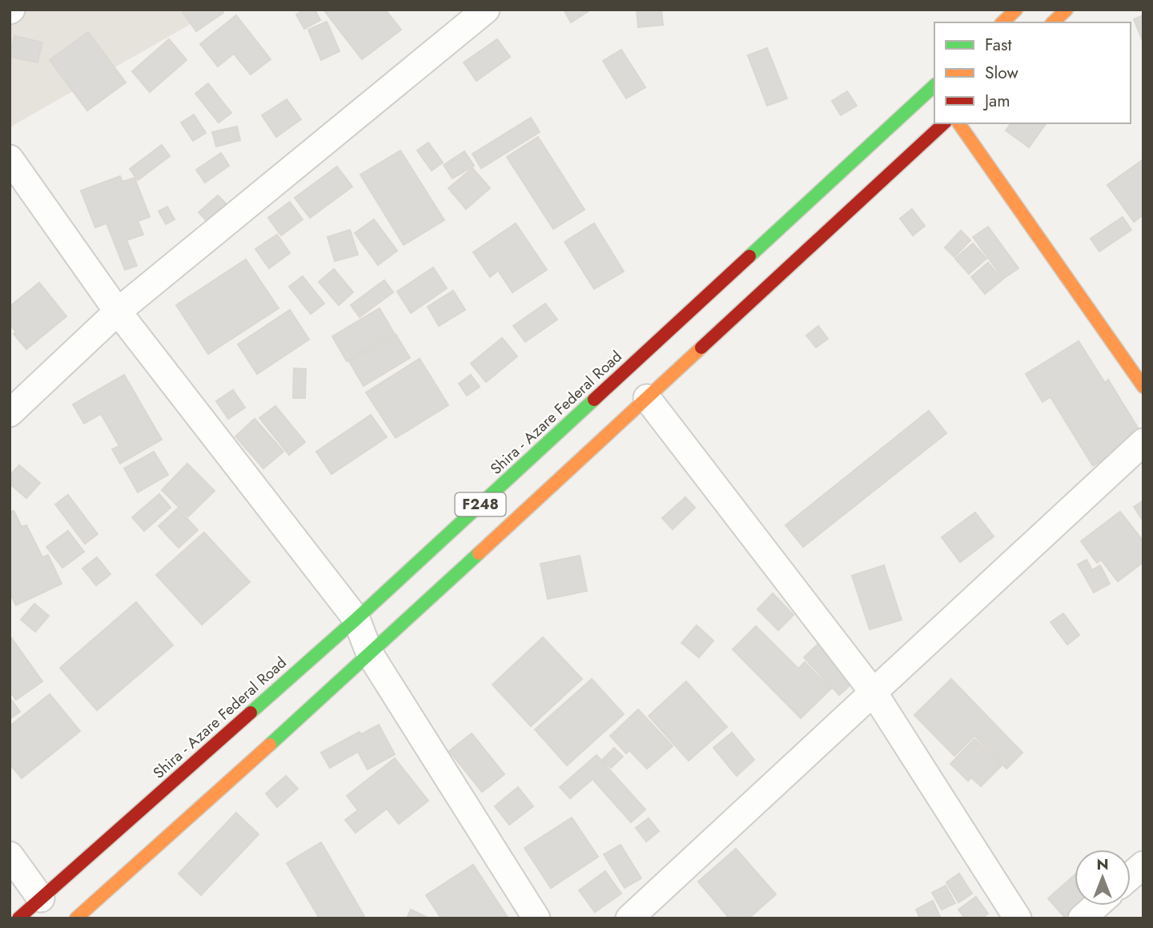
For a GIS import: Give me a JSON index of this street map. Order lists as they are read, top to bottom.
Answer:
{
  "streets": {
    "main road": ["Shira - Azare Federal Road", "F248"]
  },
  "legend": ["Fast", "Slow", "Jam"],
  "north": "top"
}
